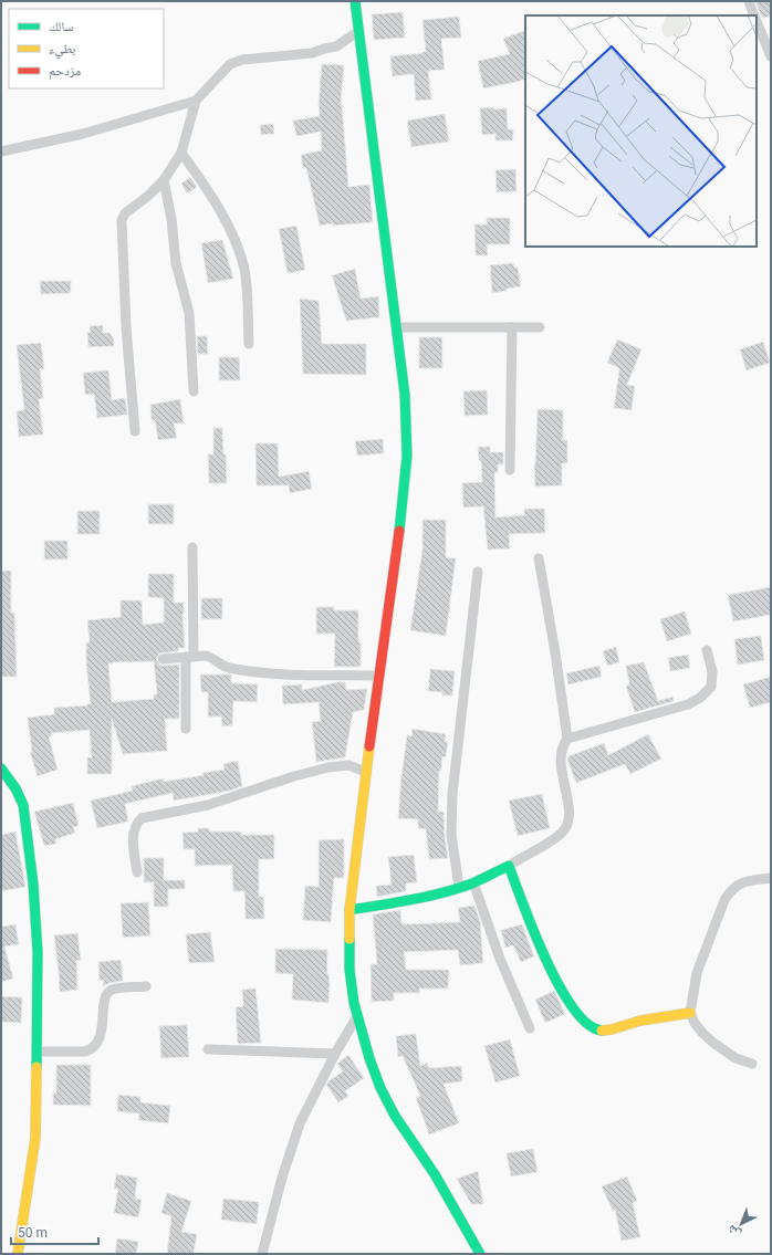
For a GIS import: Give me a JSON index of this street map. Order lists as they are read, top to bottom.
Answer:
{
  "legend": ["سالك", "بطيء", "مزدحم"],
  "scale_bar": "50 m",
  "north": "bottom left"
}
